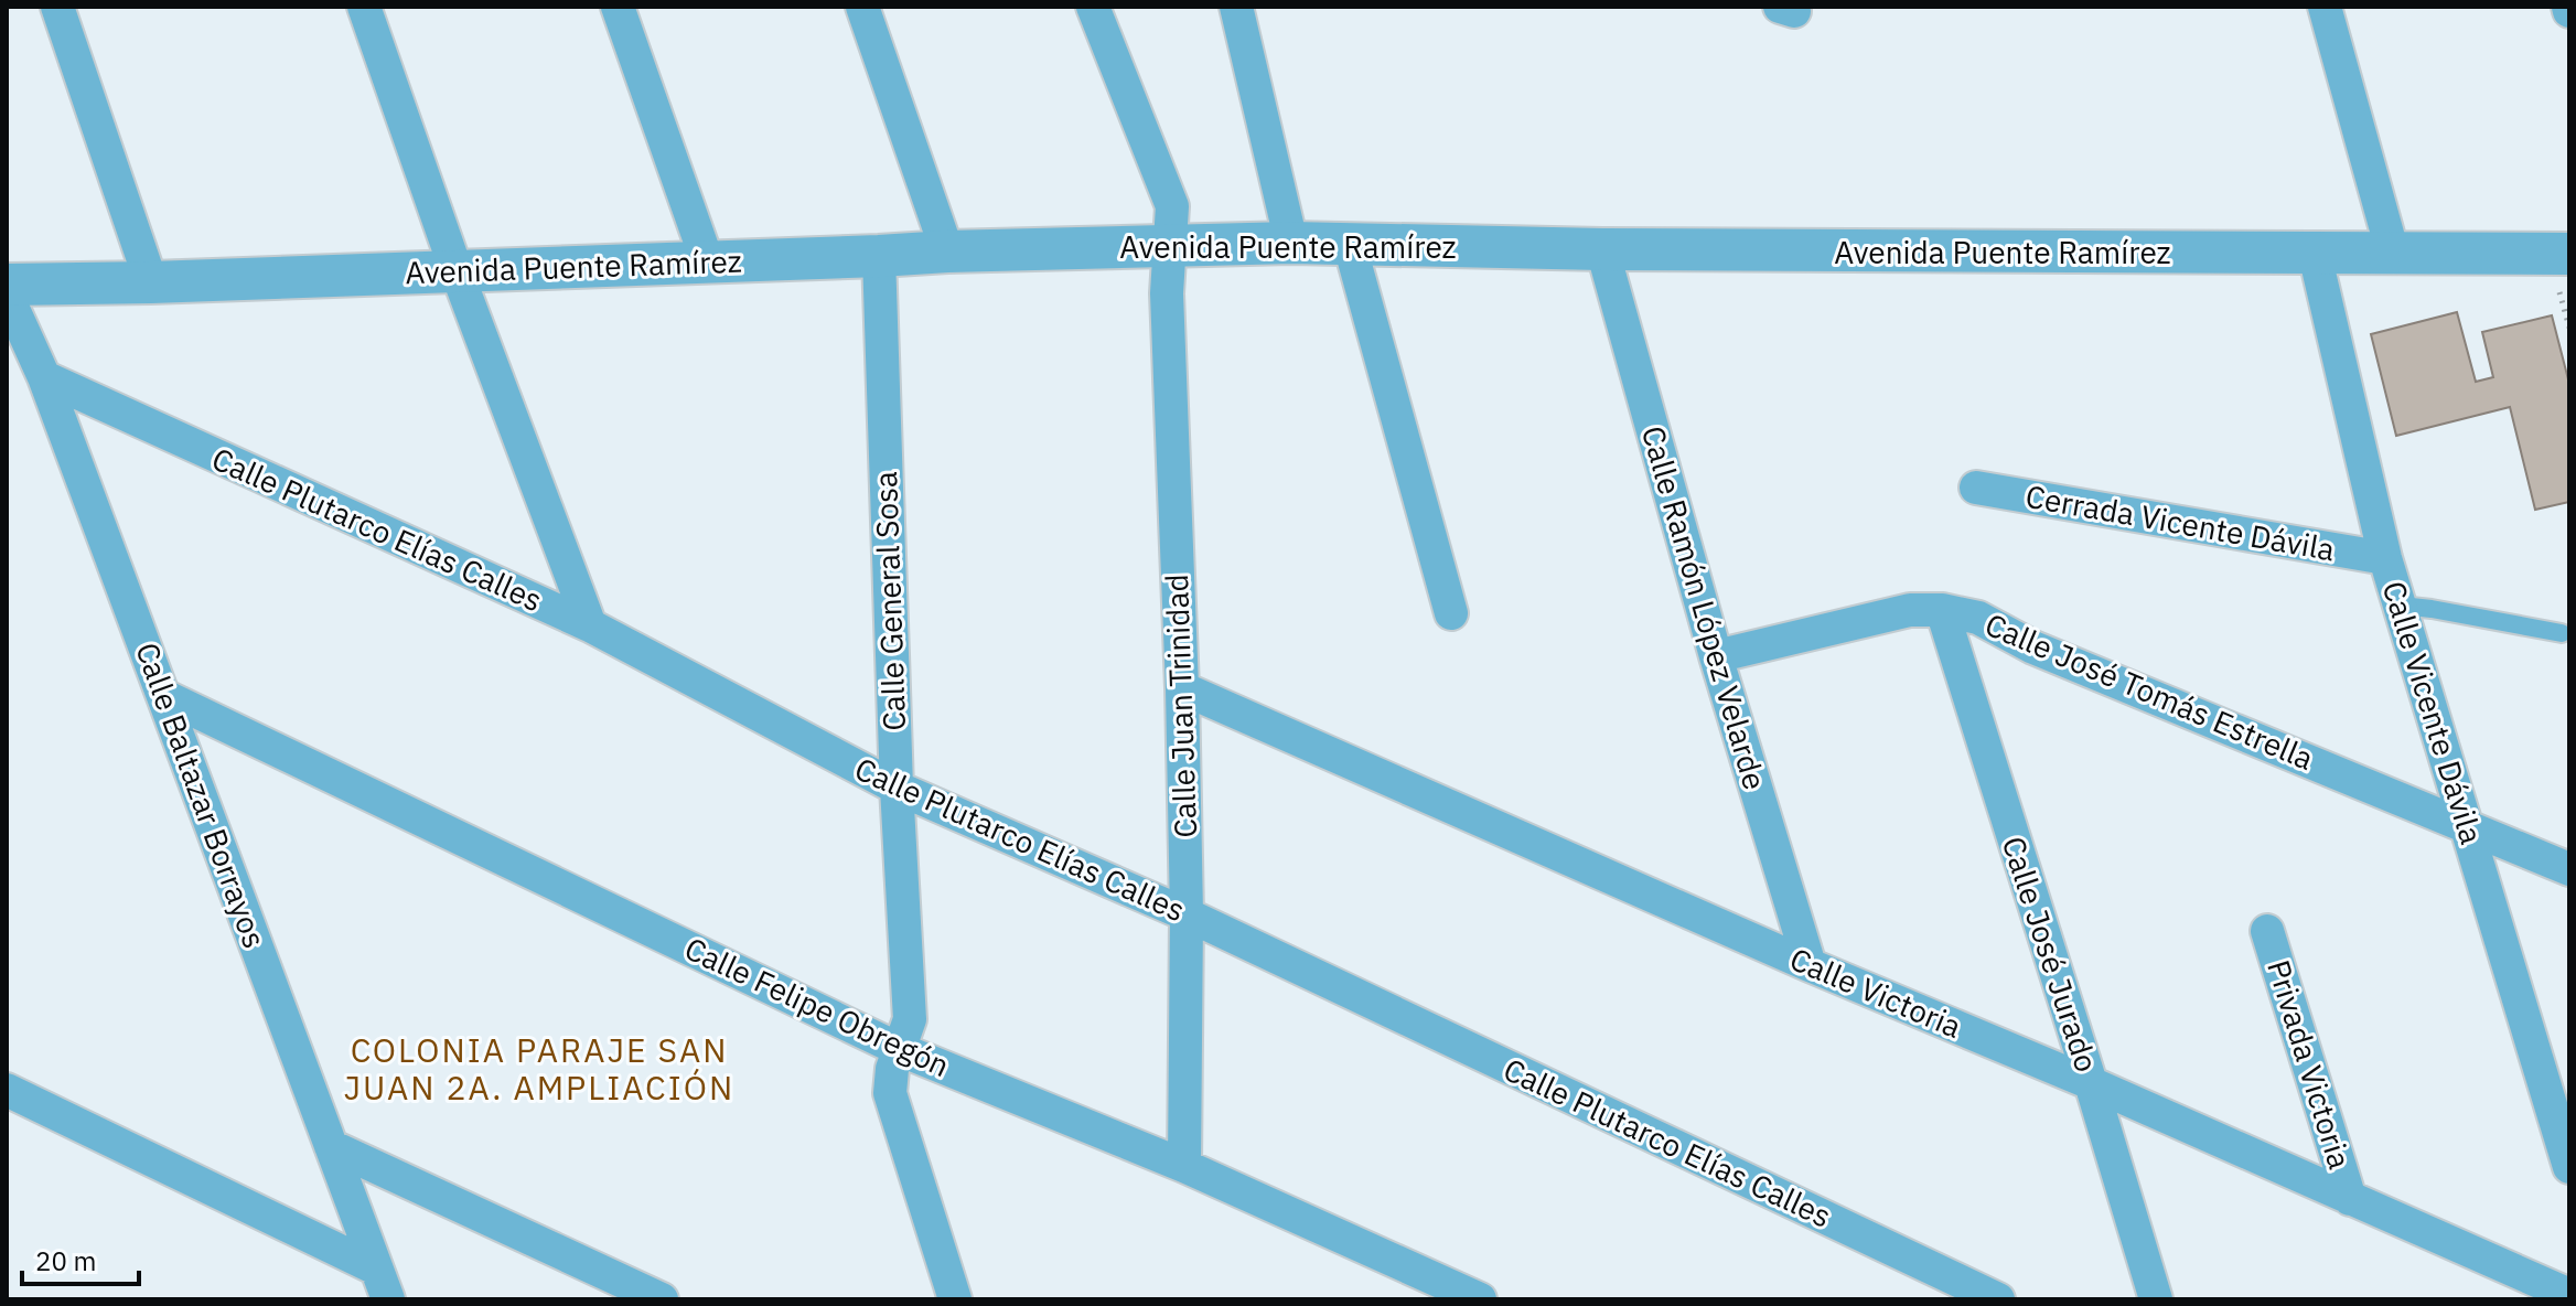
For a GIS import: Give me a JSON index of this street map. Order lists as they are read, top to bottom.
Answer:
{
  "streets": {
    "street": [
      "Avenida Puente Ramírez",
      "Cerrada Vicente Dávila",
      "Calle Plutarco Elías Calles",
      "Calle General Sosa",
      "Calle Ramón López Velarde",
      "Calle José Tomás Estrella",
      "Calle Juan Trinidad",
      "Calle Vicente Dávila",
      "Calle Baltazar Borrayos",
      "Calle José Jurado",
      "Calle Victoria",
      "Calle Felipe Obregón",
      "Privada Victoria"
    ]
  },
  "crossings": [
    ["Avenida Puente Ramírez", "Calle General Sosa"],
    ["Avenida Puente Ramírez", "Calle Ramón López Velarde"],
    ["Avenida Puente Ramírez", "Calle Juan Trinidad"],
    ["Avenida Puente Ramírez", "Calle Vicente Dávila"],
    ["Cerrada Vicente Dávila", "Calle Vicente Dávila"],
    ["Calle Plutarco Elías Calles", "Calle General Sosa"],
    ["Calle Plutarco Elías Calles", "Calle Juan Trinidad"],
    ["Calle Plutarco Elías Calles", "Calle Baltazar Borrayos"],
    ["Calle General Sosa", "Calle Felipe Obregón"],
    ["Calle Ramón López Velarde", "Calle José Tomás Estrella"],
    ["Calle Ramón López Velarde", "Calle Victoria"],
    ["Calle José Tomás Estrella", "Calle Vicente Dávila"],
    ["Calle José Tomás Estrella", "Calle José Jurado"],
    ["Calle Juan Trinidad", "Calle Victoria"],
    ["Calle Juan Trinidad", "Calle Felipe Obregón"],
    ["Calle Baltazar Borrayos", "Calle Felipe Obregón"],
    ["Calle José Jurado", "Calle Victoria"],
    ["Calle Victoria", "Privada Victoria"]
  ],
  "districts": ["COLONIA PARAJE SAN JUAN 2A. AMPLIACIÓN"],
  "scale_bar": "20 m"
}
